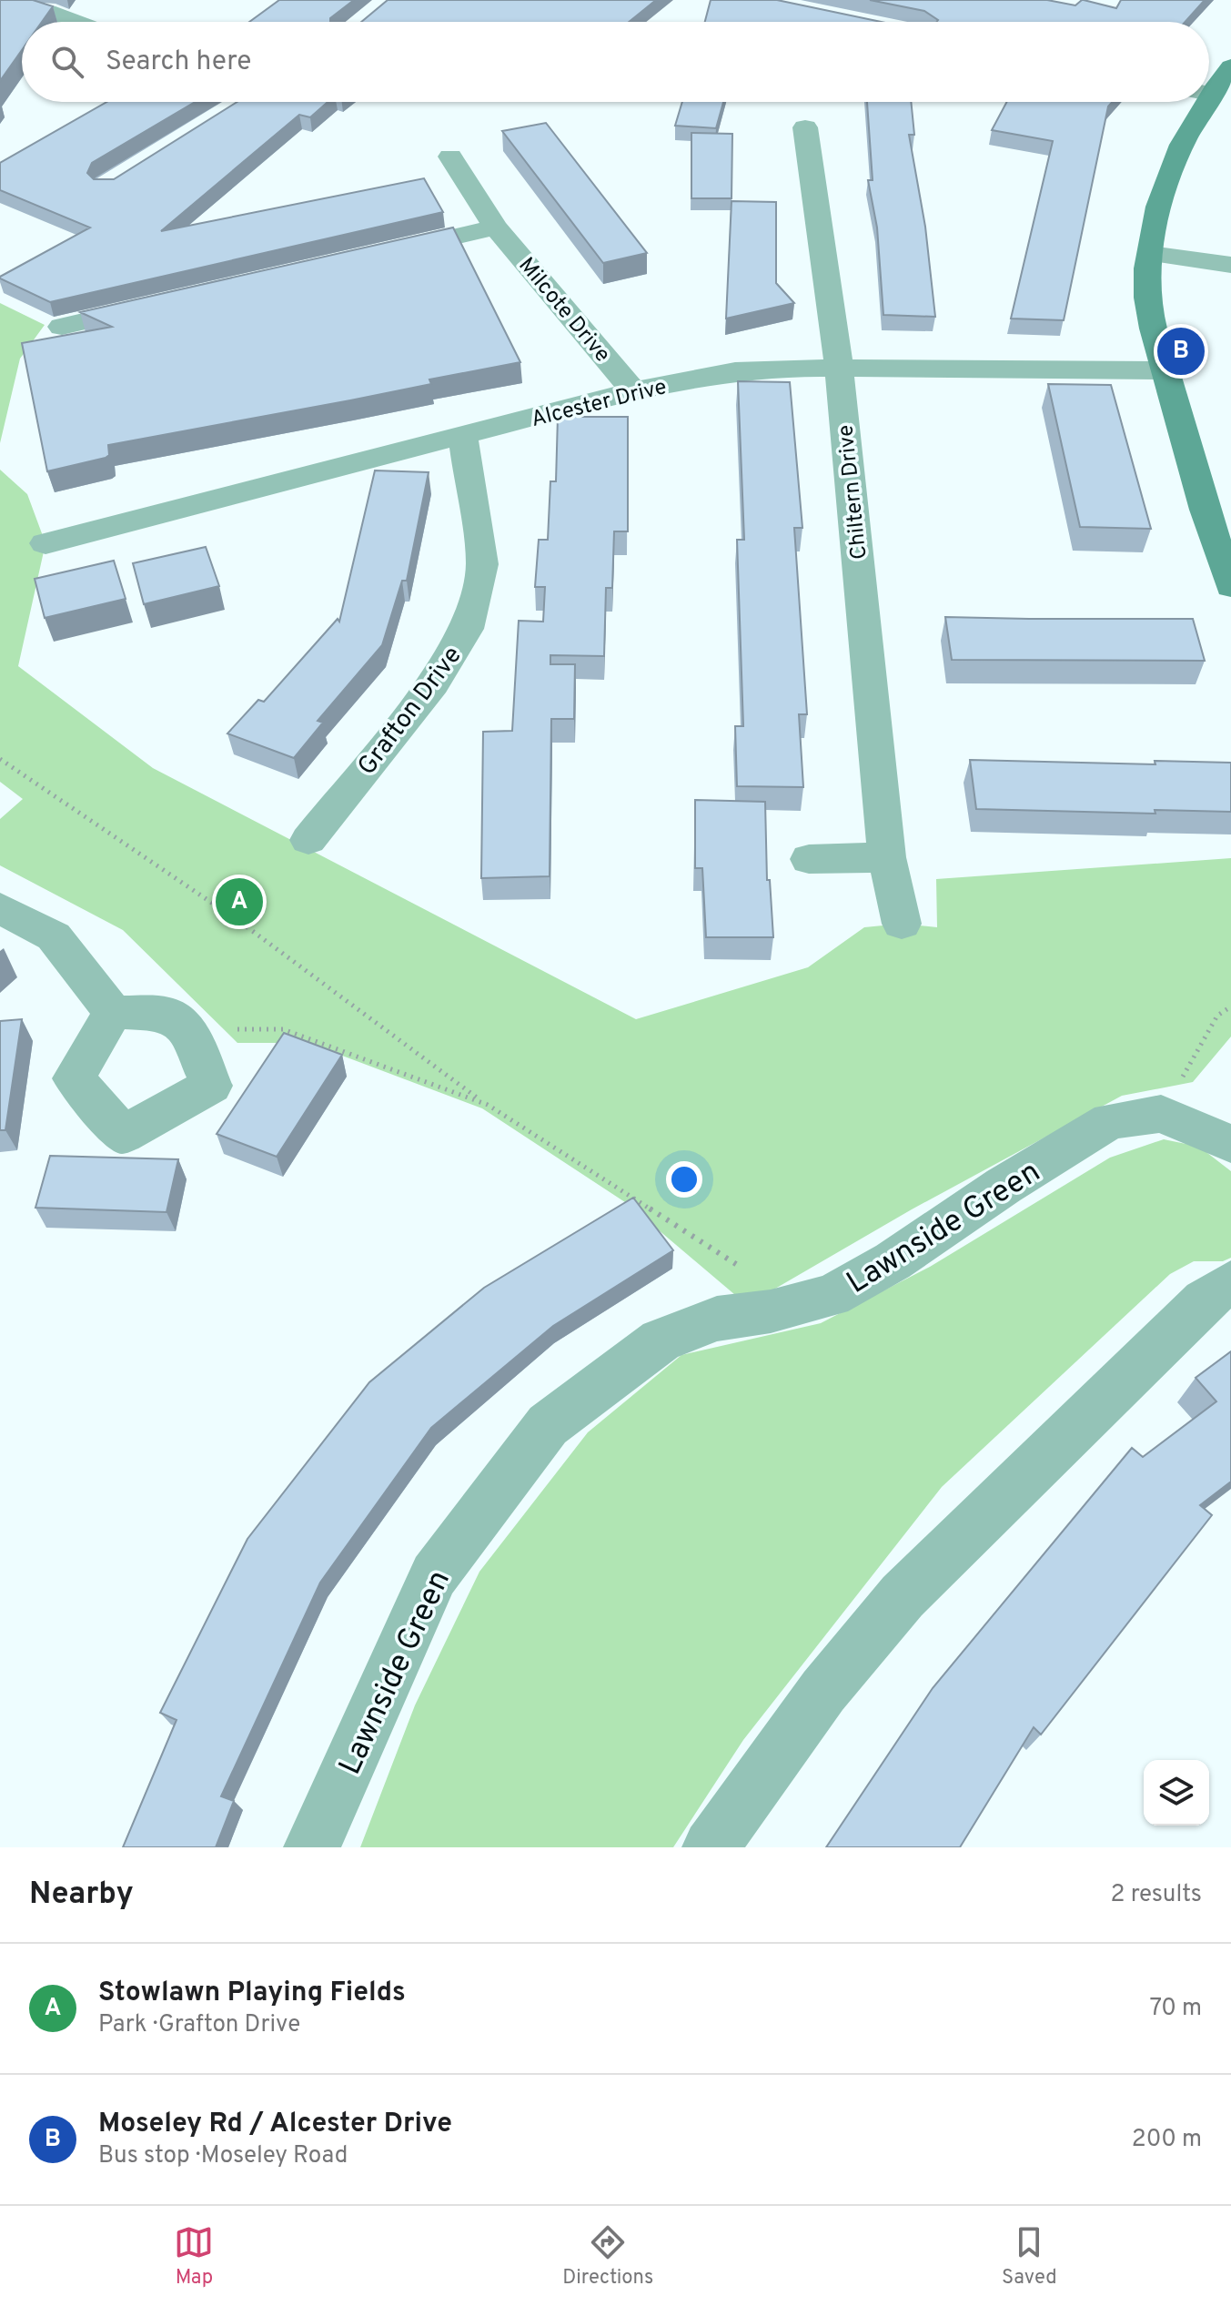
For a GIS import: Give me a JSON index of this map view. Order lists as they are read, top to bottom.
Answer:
{
  "streets": {
    "street": [
      "Milcote Drive",
      "Alcester Drive",
      "Chiltern Drive",
      "Grafton Drive",
      "Lawnside Green"
    ]
  },
  "crossings": [
    ["Milcote Drive", "Alcester Drive"],
    ["Alcester Drive", "Chiltern Drive"],
    ["Alcester Drive", "Grafton Drive"]
  ],
  "page": {
    "search": "Search here",
    "pins": ["B", "A"],
    "heading": ["Nearby", "2 results"],
    "list": [
      {
        "mark": "A",
        "name": "Stowlawn Playing Fields",
        "note": "Park · Grafton Drive",
        "value": "70 m"
      },
      {
        "mark": "B",
        "name": "Moseley Rd / Alcester Drive",
        "note": "Bus stop · Moseley Road",
        "value": "200 m"
      }
    ],
    "nav": ["Map", "Directions", "Saved"]
  }
}
